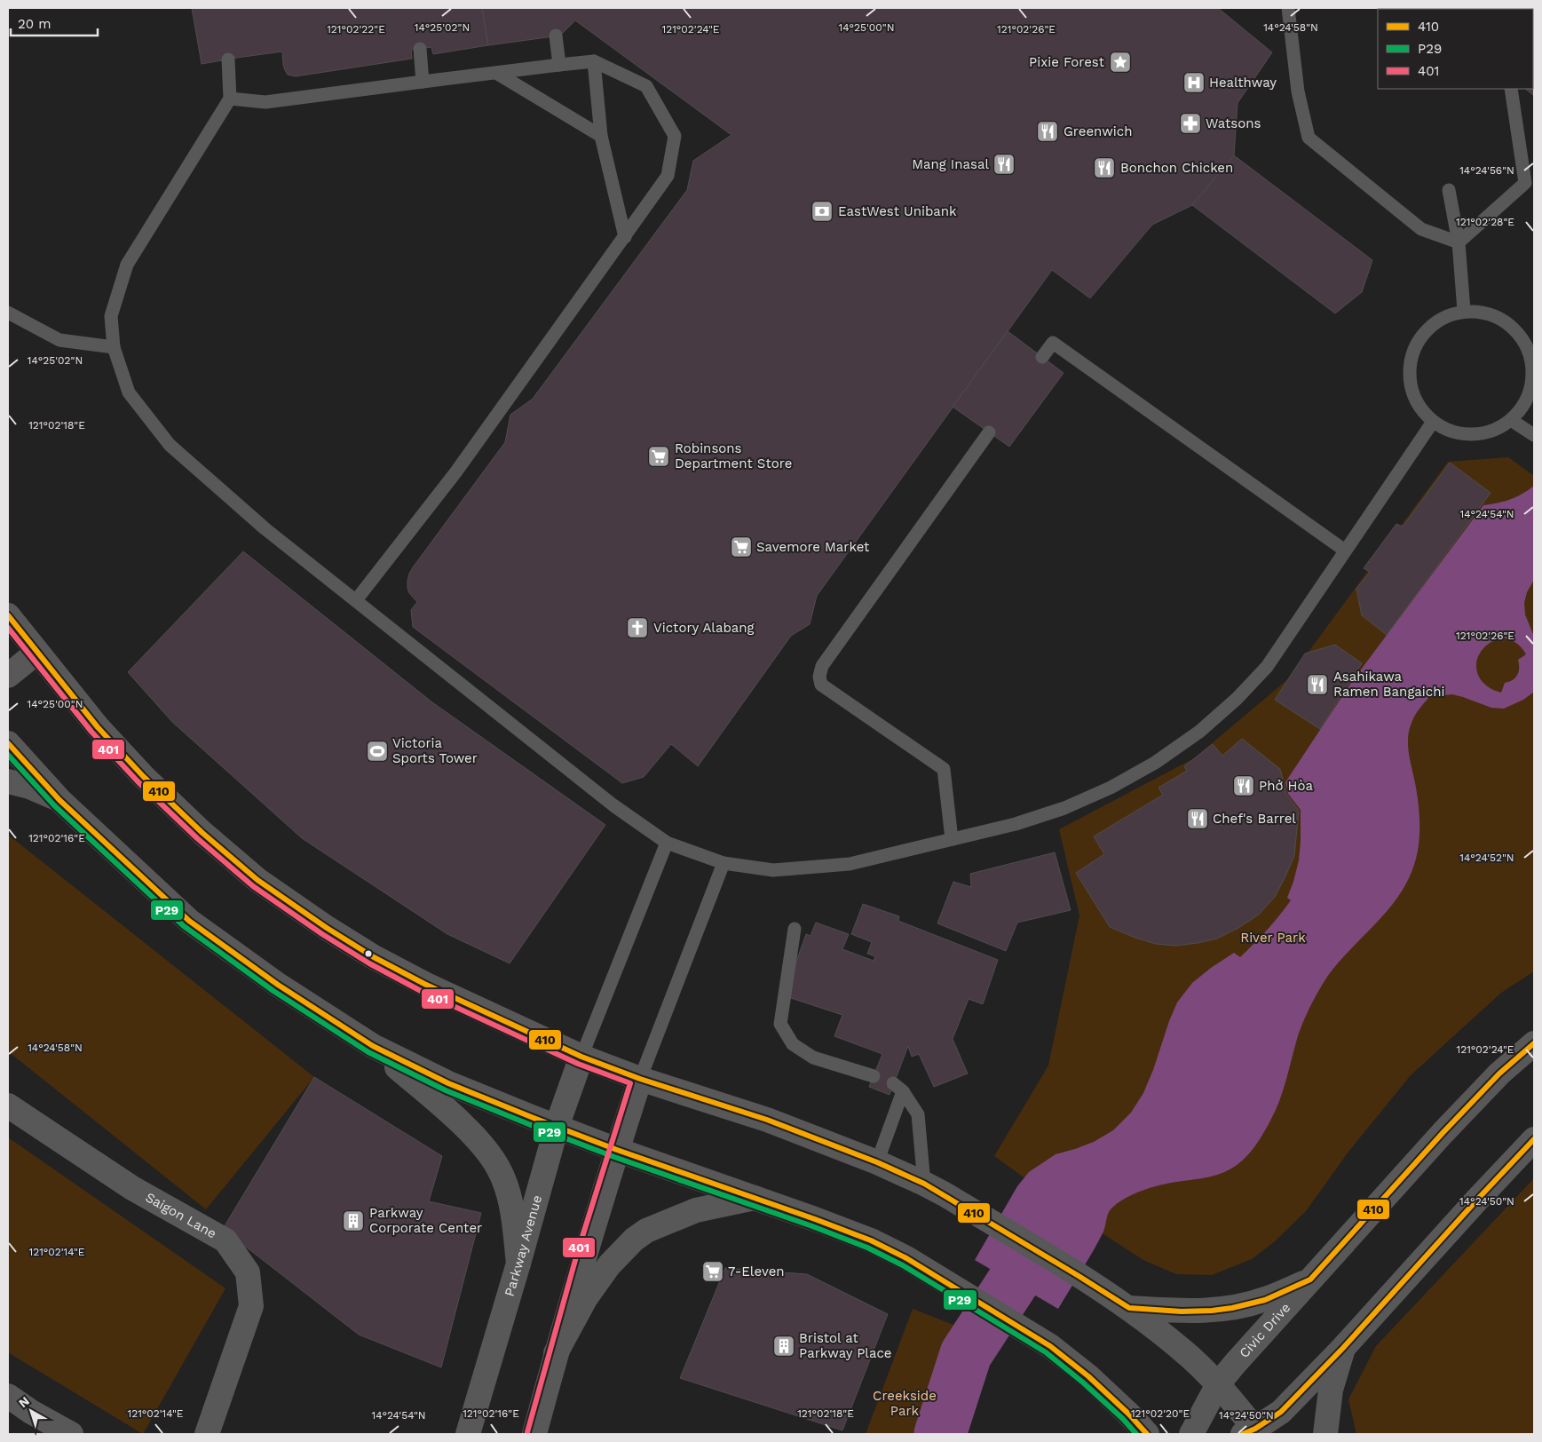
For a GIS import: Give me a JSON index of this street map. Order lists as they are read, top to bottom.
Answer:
{
  "streets": {
    "main road": ["Saigon Lane", "Parkway Avenue", "Civic Drive"]
  },
  "parks": ["River Park", "Creekside Park"],
  "places": {
    "place": ["Pixie Forest"],
    "hospital": ["Healthway"],
    "pharmacy": ["Watsons"],
    "restaurant": [
      "Greenwich",
      "Mang Inasal",
      "Bonchon Chicken",
      "Asahikawa Ramen Bangaichi",
      "Phở Hòa",
      "Chef's Barrel"
    ],
    "bank": ["EastWest Unibank"],
    "supermarket": ["Robinsons Department Store", "Savemore Market", "7-Eleven"],
    "church": ["Victory Alabang"],
    "sports": ["Victoria Sports Tower"],
    "building": ["Parkway Corporate Center", "Bristol at Parkway Place"]
  },
  "lines": ["transit line 410", "transit line 401", "transit line P29"],
  "legend": ["410", "P29", "401"],
  "scale_bar": "20 m",
  "north": "top left",
  "coordinates": [
    "14°25'02\"N",
    "14°25'00\"N",
    "14°24'58\"N",
    "121°02'26\"E",
    "121°02'22\"E",
    "121°02'24\"E",
    "14°24'56\"N",
    "121°02'28\"E",
    "121°02'18\"E",
    "14°24'54\"N",
    "121°02'16\"E",
    "14°24'52\"N",
    "14°24'50\"N",
    "121°02'14\"E",
    "121°02'20\"E"
  ]
}
